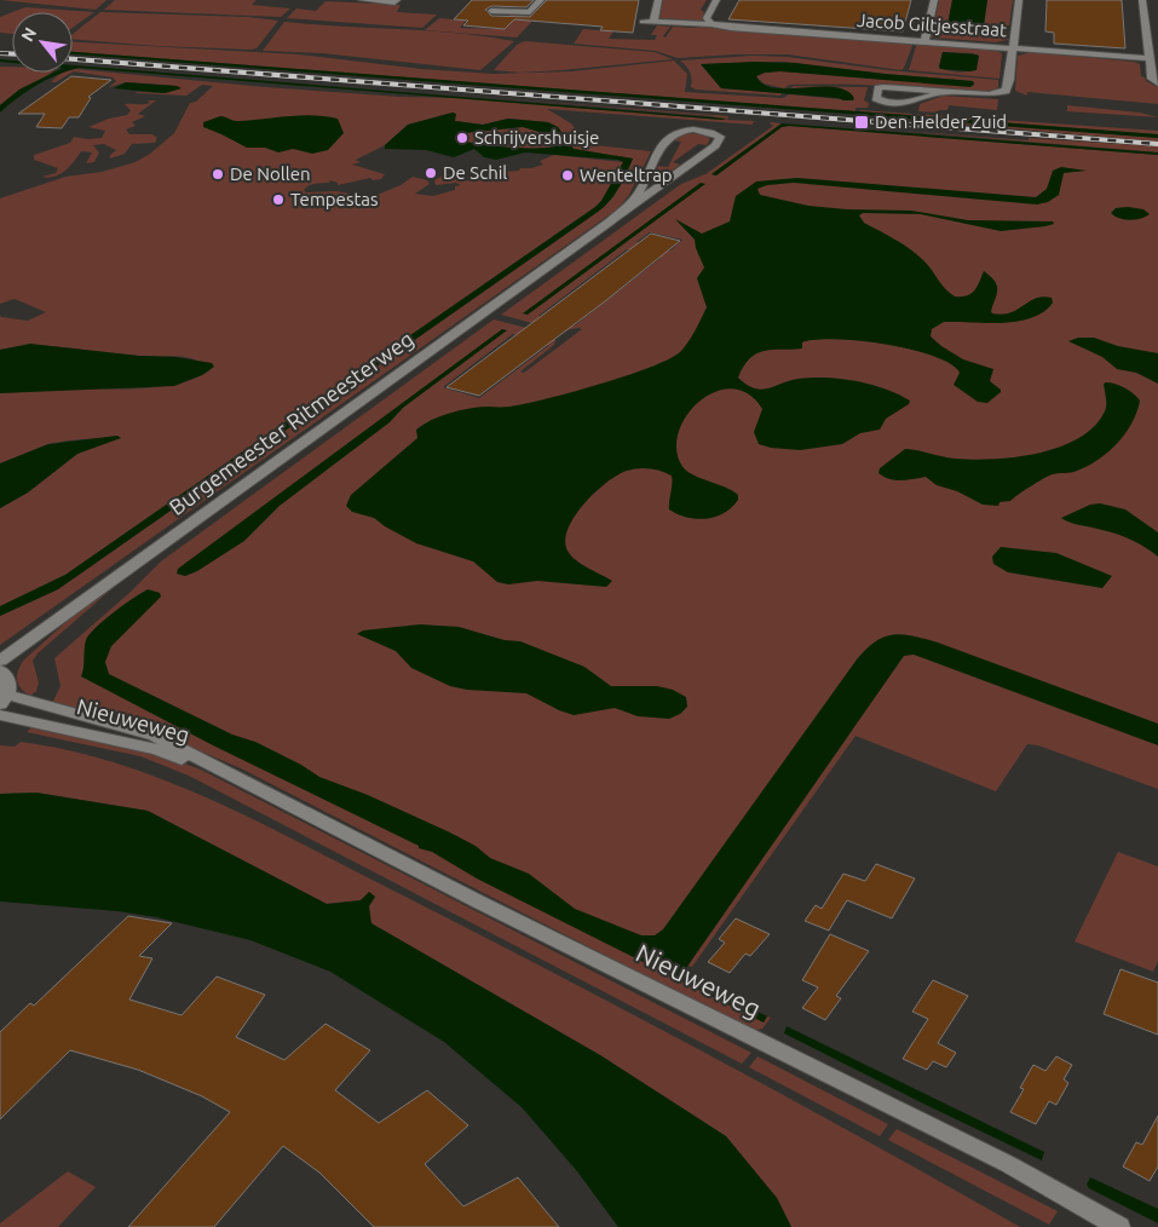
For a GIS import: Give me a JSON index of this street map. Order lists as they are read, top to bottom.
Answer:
{
  "streets": {
    "street": ["Jacob Giltjesstraat", "Burgemeester Ritmeesterweg", "Nieuweweg"]
  },
  "places": {
    "transit": ["Den Helder Zuid"],
    "other": [
      "Schrijvershuisje",
      "De Schil",
      "De Nollen",
      "Wenteltrap",
      "Tempestas"
    ]
  },
  "north": "top left"
}
